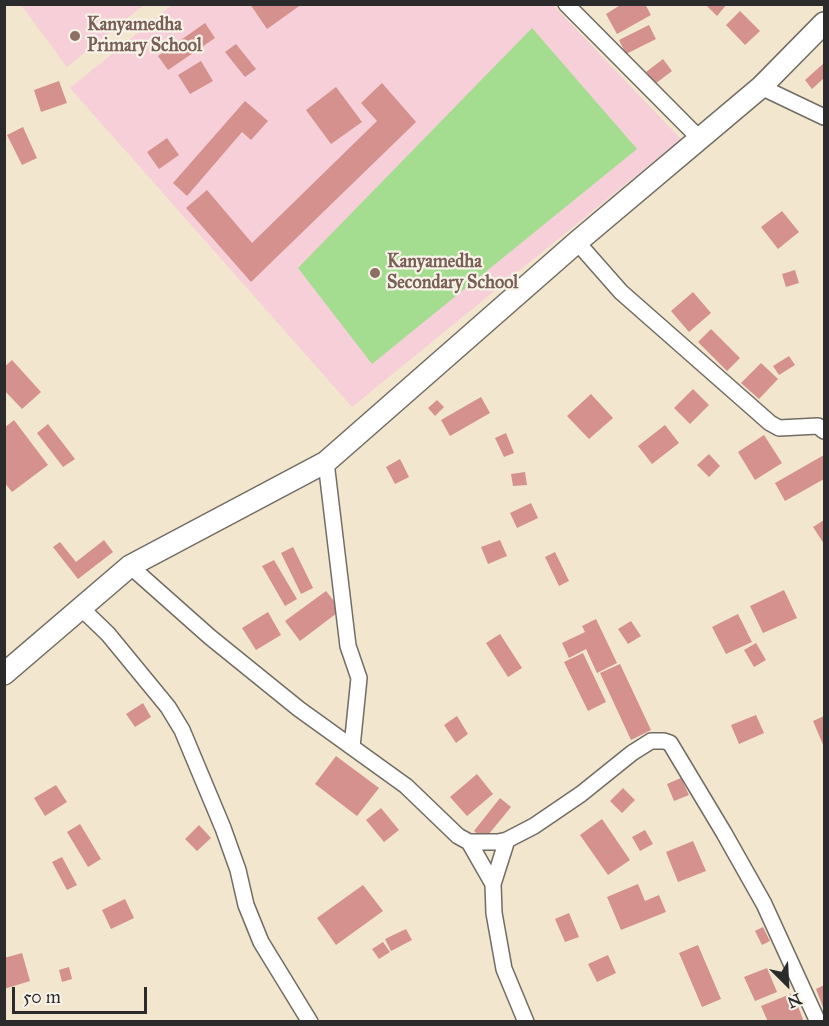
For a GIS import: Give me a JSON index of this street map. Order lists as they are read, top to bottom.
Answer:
{
  "places": ["Kanyamedha Primary School", "Kanyamedha Secondary School"],
  "scale_bar": "50 m",
  "north": "bottom right"
}
